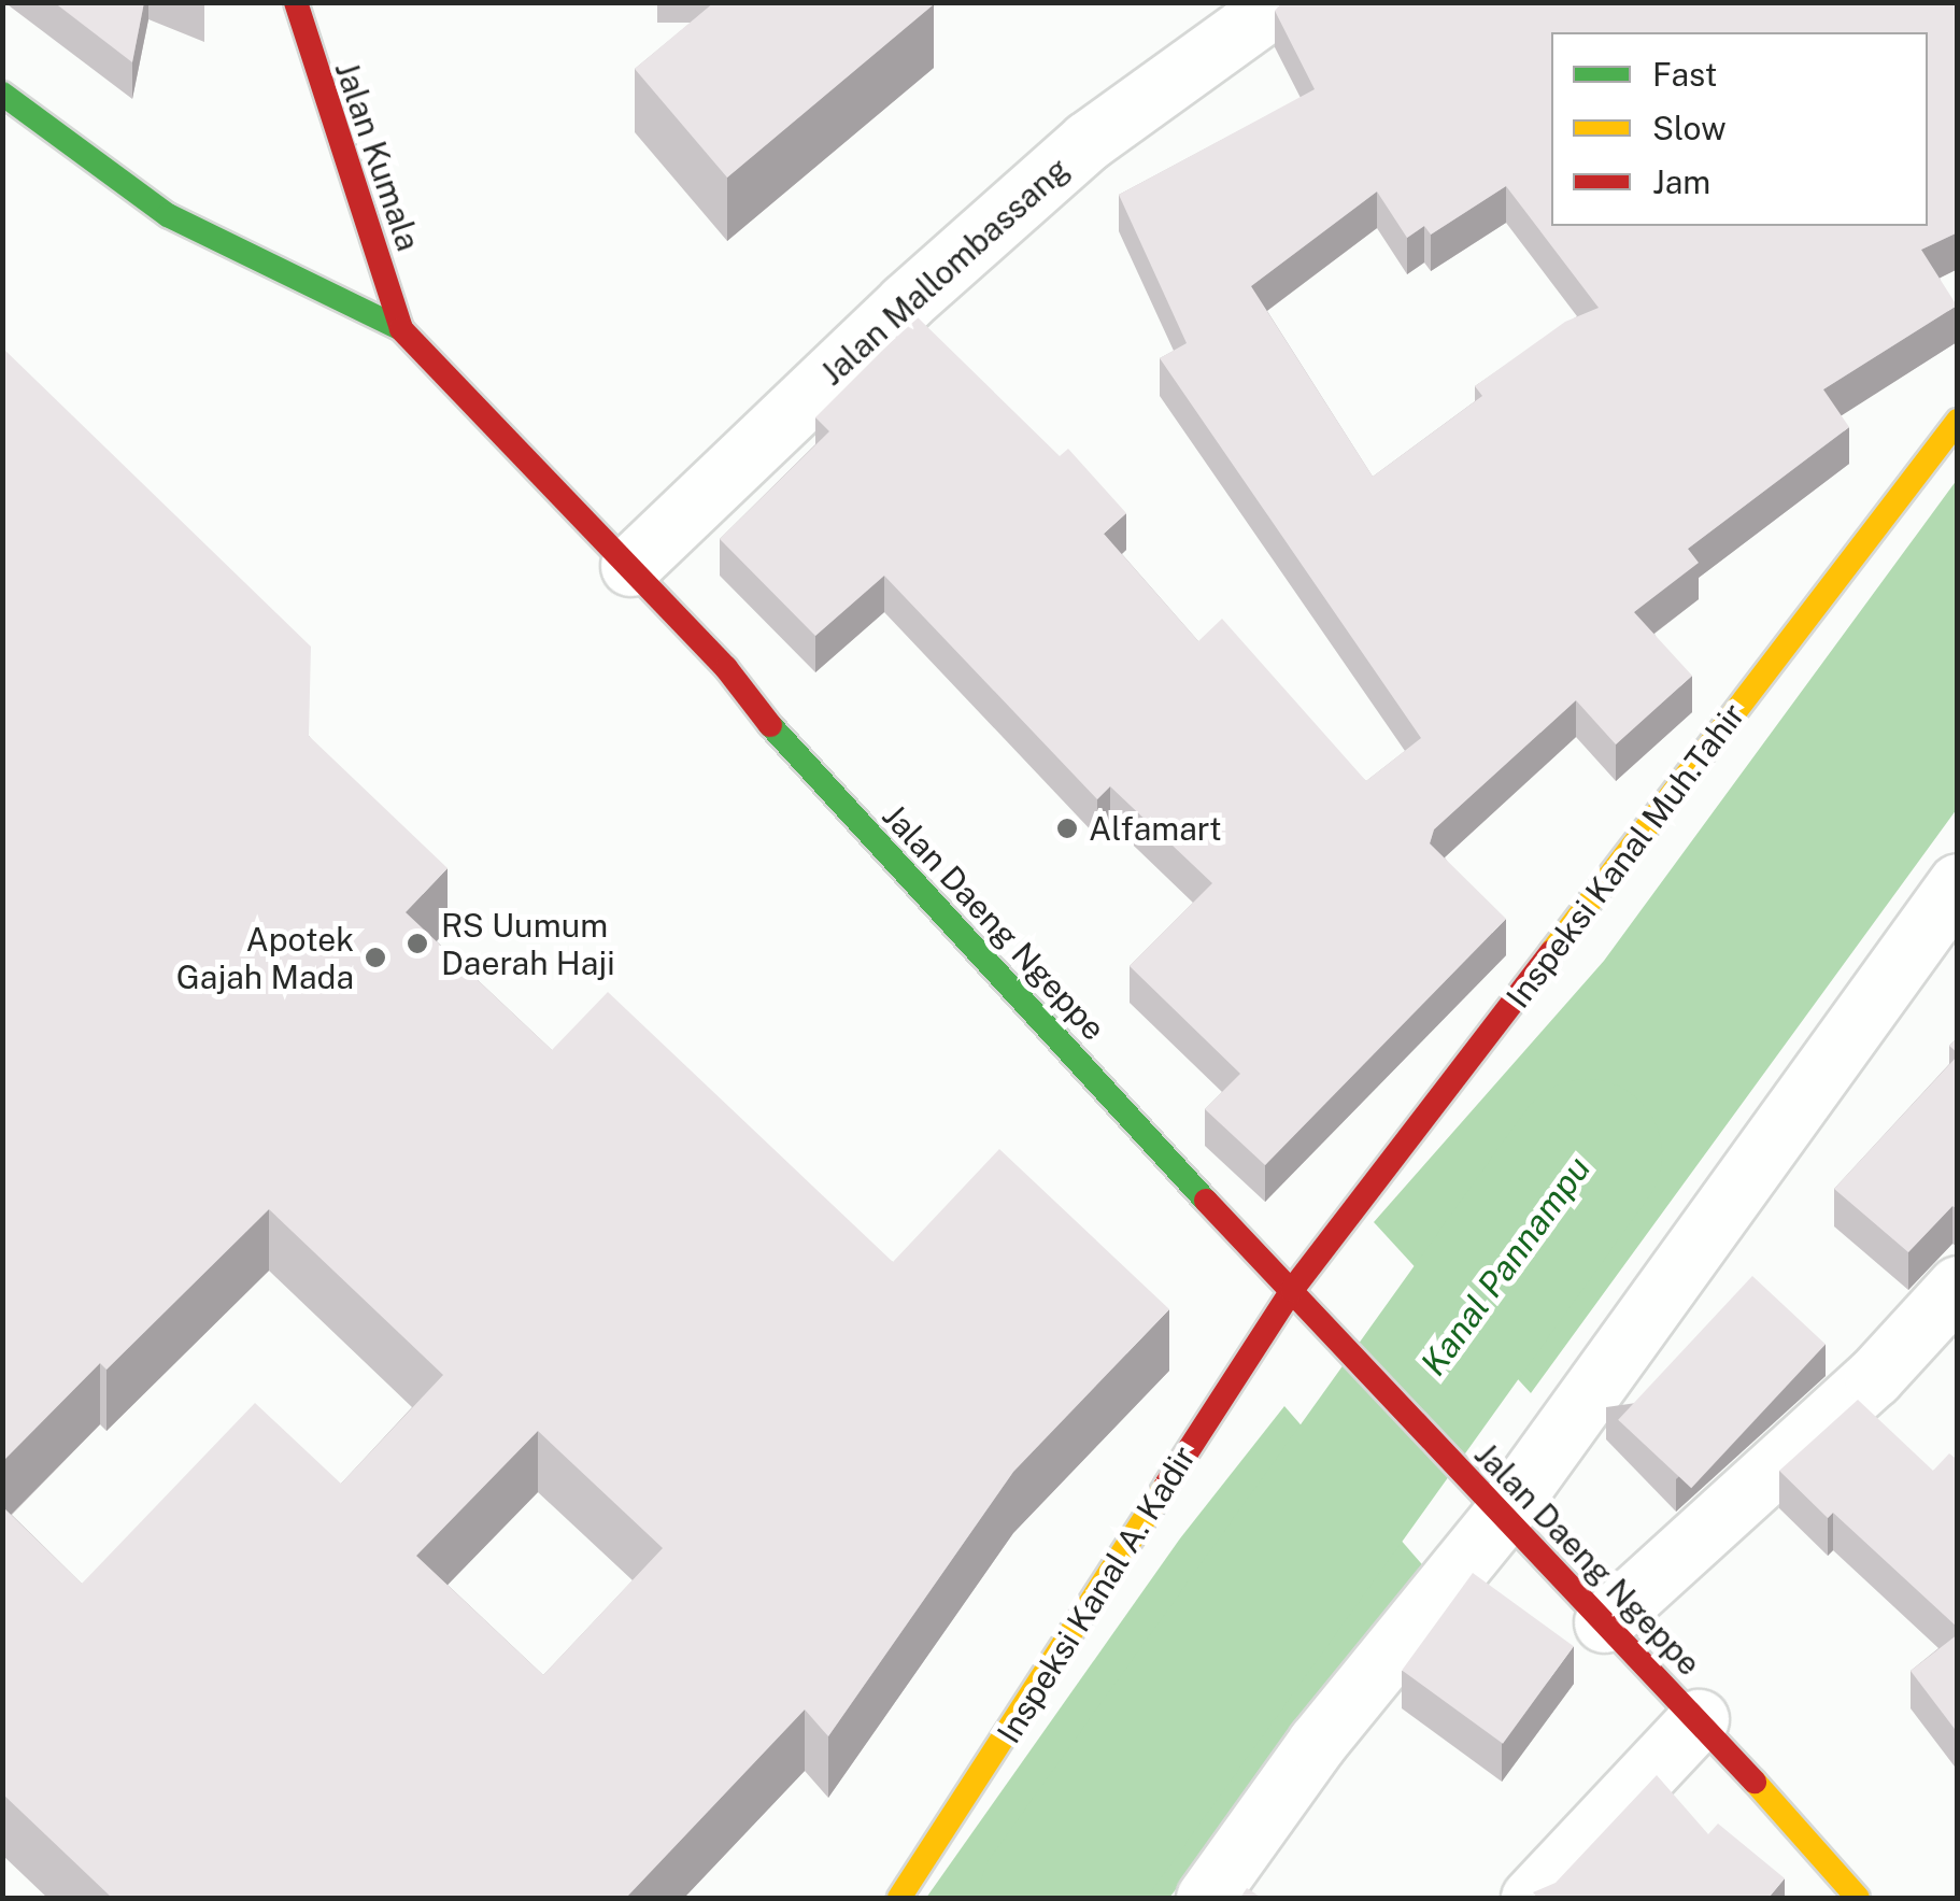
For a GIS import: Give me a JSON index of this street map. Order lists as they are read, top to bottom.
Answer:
{
  "streets": {
    "main road": [
      "Jalan Kumala",
      "Inspeksi Kanal Muh.Tahir",
      "Jalan Daeng Ngeppe",
      "Inspeksi Kanal A. Kadir"
    ],
    "street": ["Jalan Mallombassang"]
  },
  "crossings": [
    ["Jalan Kumala", "Jalan Daeng Ngeppe"],
    ["Jalan Mallombassang", "Jalan Daeng Ngeppe"],
    ["Inspeksi Kanal Muh.Tahir", "Jalan Daeng Ngeppe"],
    ["Inspeksi Kanal Muh.Tahir", "Inspeksi Kanal A. Kadir"],
    ["Jalan Daeng Ngeppe", "Inspeksi Kanal A. Kadir"]
  ],
  "water": ["Kanal Pannampu"],
  "places": ["Alfamart", "RS Uumum Daerah Haji", "Apotek Gajah Mada"],
  "legend": ["Fast", "Slow", "Jam"]
}
